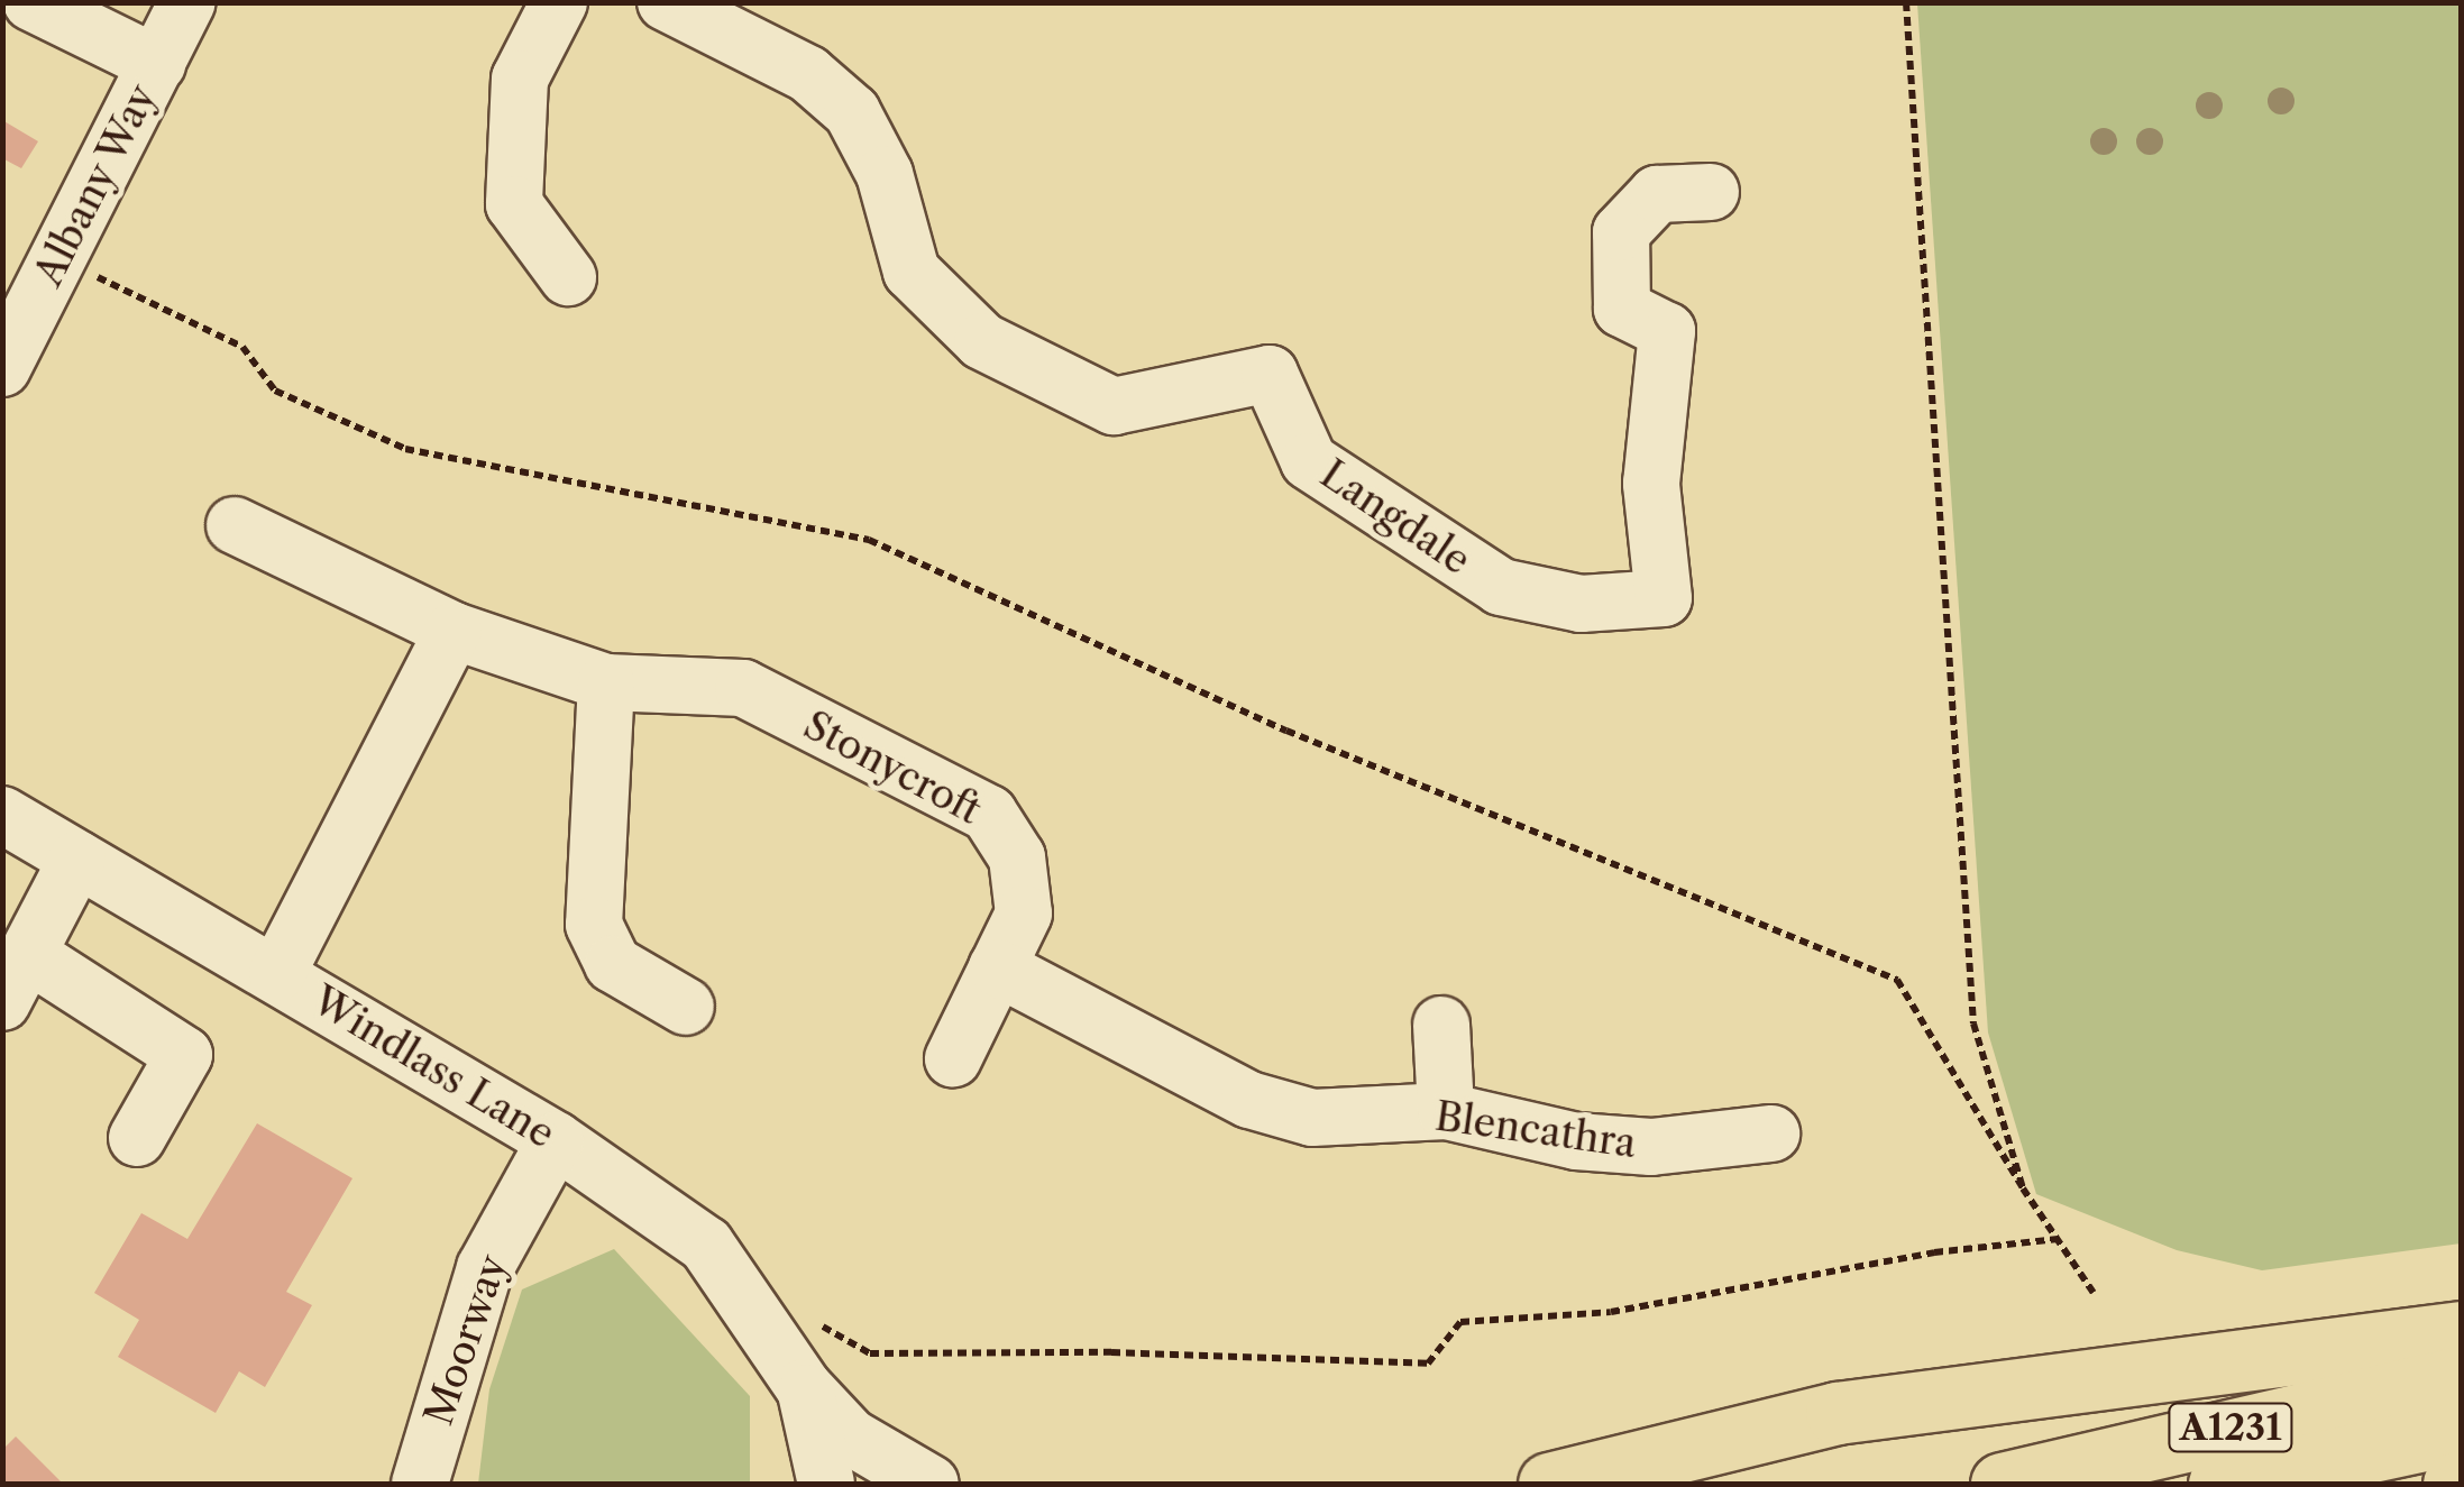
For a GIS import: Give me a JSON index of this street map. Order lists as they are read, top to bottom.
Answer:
{
  "streets": {
    "highway": ["A1231"],
    "street": [
      "Albany Way",
      "Langdale",
      "Stonycroft",
      "Windlass Lane",
      "Blencathra",
      "Moorway"
    ]
  },
  "crossings": [
    ["Stonycroft", "Blencathra"],
    ["Windlass Lane", "Moorway"]
  ]
}
